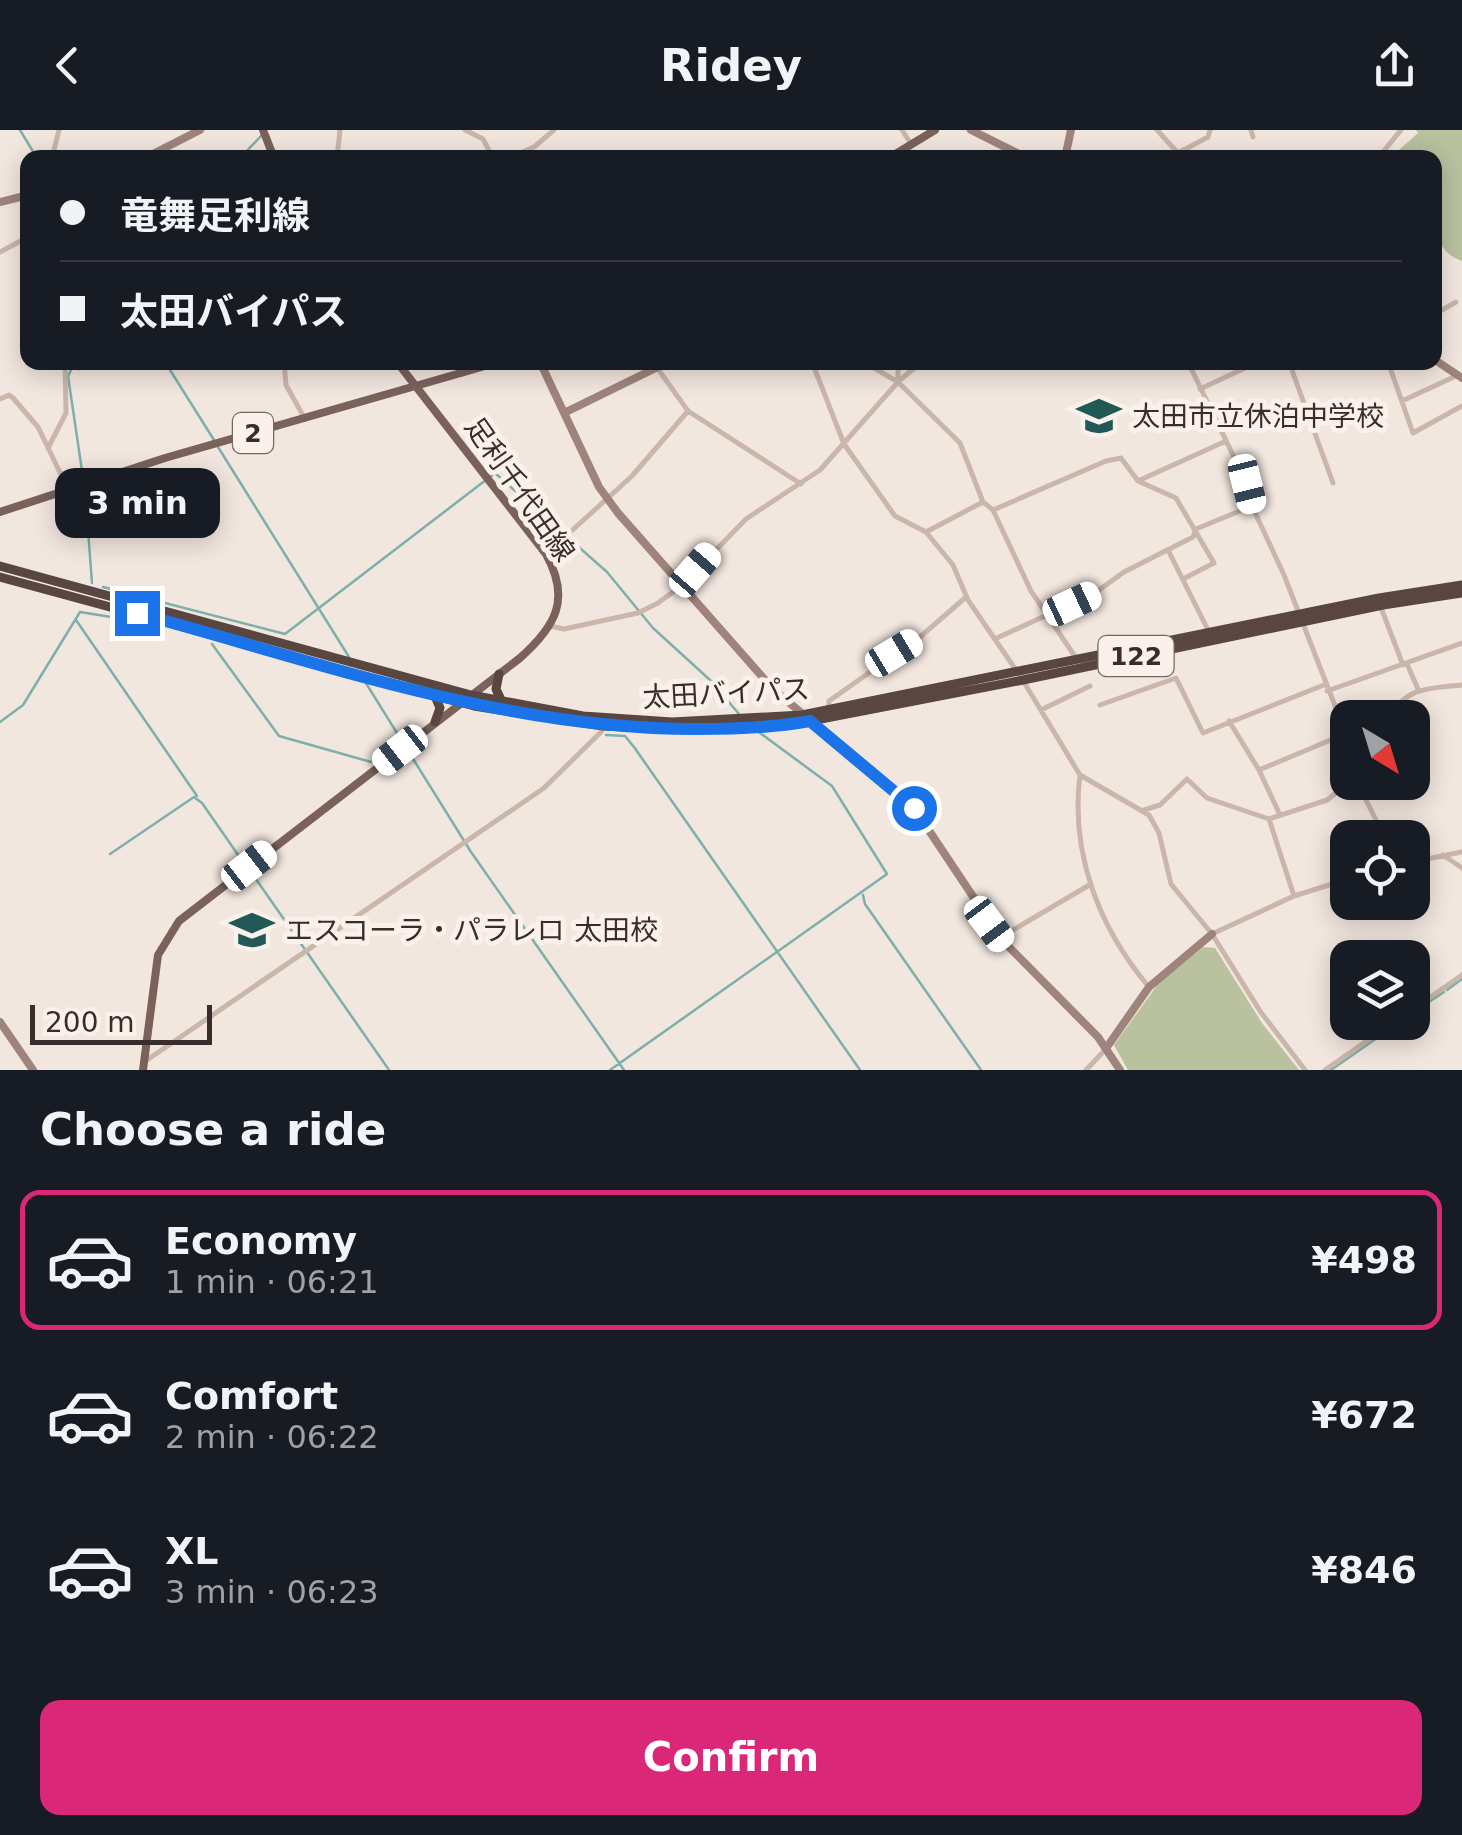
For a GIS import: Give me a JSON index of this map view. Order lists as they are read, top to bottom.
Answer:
{
  "streets": {
    "highway": ["122", "太田バイパス"],
    "main road": ["2", "足利千代田線"]
  },
  "crossings": [
    ["2", "足利千代田線"]
  ],
  "places": {
    "school or university": ["太田市立休泊中学校", "エスコーラ・パラレロ 太田校"]
  },
  "scale_bar": "200 m",
  "north": "bottom right",
  "page": {
    "header": "Ridey",
    "banner": ["竜舞足利線", "太田バイパス"],
    "bubble": "3 min",
    "scale": "200 m",
    "heading": "Choose a ride",
    "list": [
      {
        "name": "Economy",
        "note": "1 min · 06:21",
        "value": "¥498"
      },
      {
        "name": "Comfort",
        "note": "2 min · 06:22",
        "value": "¥672"
      },
      {
        "name": "XL",
        "note": "3 min · 06:23",
        "value": "¥846"
      }
    ],
    "buttons": "Confirm"
  }
}
